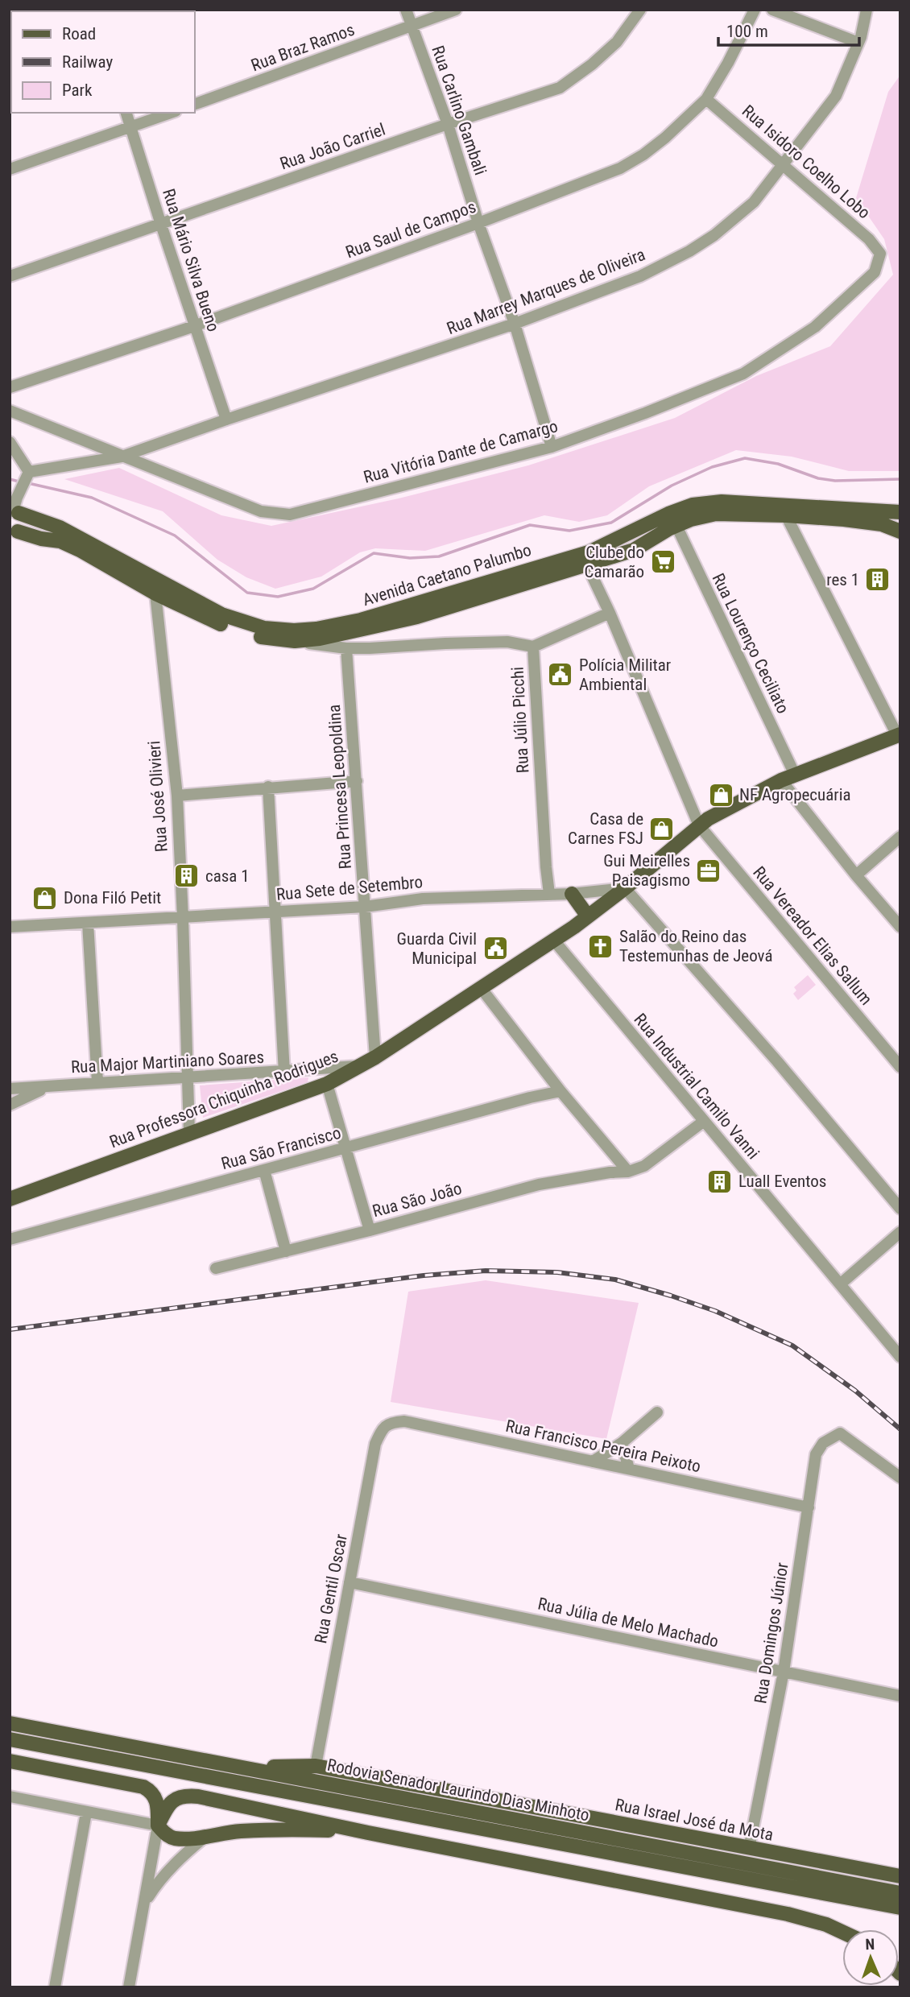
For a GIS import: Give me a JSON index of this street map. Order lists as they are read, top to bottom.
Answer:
{
  "streets": {
    "main road": [
      "Avenida Caetano Palumbo",
      "Rua Professora Chiquinha Rodrigues",
      "Rodovia Senador Laurindo Dias Minhoto",
      "Rua Israel José da Mota"
    ],
    "street": [
      "Rua Braz Ramos",
      "Rua Carlino Gambali",
      "Rua João Carriel",
      "Rua Isidoro Coelho Lobo",
      "Rua Saul de Campos",
      "Rua Mário Silva Bueno",
      "Rua Marrey Marques de Oliveira",
      "Rua Vitória Dante de Camargo",
      "Rua Lourenço Ceciliato",
      "Rua Júlio Picchi",
      "Rua Princesa Leopoldina",
      "Rua José Olivieri",
      "Rua Sete de Setembro",
      "Rua Vereador Elias Sallum",
      "Rua Major Martiniano Soares",
      "Rua Industrial Camilo Vanni",
      "Rua São Francisco",
      "Rua São João",
      "Rua Francisco Pereira Peixoto",
      "Rua Gentil Oscar",
      "Rua Júlia de Melo Machado",
      "Rua Domingos Júnior"
    ]
  },
  "crossings": [
    ["Rua Braz Ramos", "Rua Carlino Gambali"],
    ["Rua Carlino Gambali", "Rua João Carriel"],
    ["Rua Carlino Gambali", "Rua Saul de Campos"],
    ["Rua Carlino Gambali", "Rua Marrey Marques de Oliveira"],
    ["Rua Carlino Gambali", "Rua Vitória Dante de Camargo"],
    ["Rua João Carriel", "Rua Mário Silva Bueno"],
    ["Rua Isidoro Coelho Lobo", "Rua Saul de Campos"],
    ["Rua Isidoro Coelho Lobo", "Rua Marrey Marques de Oliveira"],
    ["Rua Isidoro Coelho Lobo", "Rua Vitória Dante de Camargo"],
    ["Rua Saul de Campos", "Rua Mário Silva Bueno"],
    ["Rua Mário Silva Bueno", "Rua Marrey Marques de Oliveira"],
    ["Rua Marrey Marques de Oliveira", "Rua Vitória Dante de Camargo"],
    ["Avenida Caetano Palumbo", "Rua Lourenço Ceciliato"],
    ["Avenida Caetano Palumbo", "Rua Júlio Picchi"],
    ["Avenida Caetano Palumbo", "Rua José Olivieri"],
    ["Avenida Caetano Palumbo", "Rua Vereador Elias Sallum"],
    ["Rua Lourenço Ceciliato", "Rua Professora Chiquinha Rodrigues"],
    ["Rua Júlio Picchi", "Rua Princesa Leopoldina"],
    ["Rua Júlio Picchi", "Rua Sete de Setembro"],
    ["Rua Princesa Leopoldina", "Rua Sete de Setembro"],
    ["Rua Princesa Leopoldina", "Rua Professora Chiquinha Rodrigues"],
    ["Rua José Olivieri", "Rua Sete de Setembro"],
    ["Rua José Olivieri", "Rua Major Martiniano Soares"],
    ["Rua José Olivieri", "Rua Professora Chiquinha Rodrigues"],
    ["Rua Sete de Setembro", "Rua Professora Chiquinha Rodrigues"],
    ["Rua Vereador Elias Sallum", "Rua Professora Chiquinha Rodrigues"],
    ["Rua Major Martiniano Soares", "Rua Professora Chiquinha Rodrigues"],
    ["Rua Industrial Camilo Vanni", "Rua Professora Chiquinha Rodrigues"],
    ["Rua Francisco Pereira Peixoto", "Rua Gentil Oscar"],
    ["Rua Francisco Pereira Peixoto", "Rua Domingos Júnior"],
    ["Rua Gentil Oscar", "Rua Júlia de Melo Machado"],
    ["Rua Gentil Oscar", "Rua Israel José da Mota"],
    ["Rua Júlia de Melo Machado", "Rua Domingos Júnior"],
    ["Rua Domingos Júnior", "Rua Israel José da Mota"],
    ["Rodovia Senador Laurindo Dias Minhoto", "Rua Israel José da Mota"]
  ],
  "places": {
    "supermarket": ["Clube do Camarão"],
    "building": ["res 1", "casa 1", "Luall Eventos"],
    "public building": ["Polícia Militar Ambiental", "Guarda Civil Municipal"],
    "shop": ["NF Agropecuária", "Casa de Carnes FSJ", "Dona Filó Petit"],
    "office": ["Gui Meirelles Paisagismo"],
    "church": ["Salão do Reino das Testemunhas de Jeová"]
  },
  "legend": ["Road", "Railway", "Park"],
  "scale_bar": "100 m",
  "north": "top"
}
